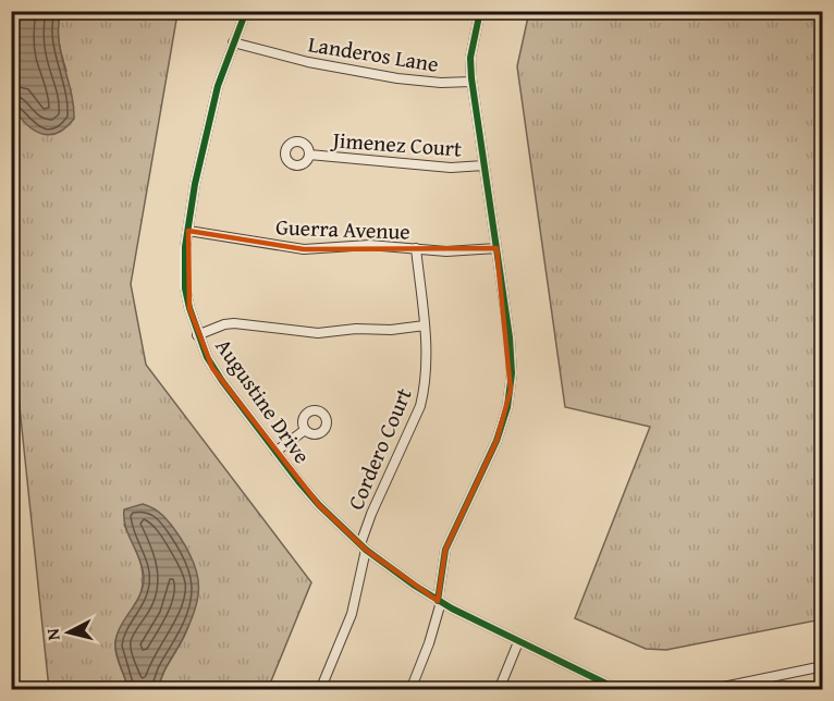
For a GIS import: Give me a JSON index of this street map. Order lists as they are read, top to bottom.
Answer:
{
  "streets": {
    "street": [
      "Landeros Lane",
      "Jimenez Court",
      "Guerra Avenue",
      "Augustine Drive",
      "Cordero Court"
    ]
  },
  "crossings": [
    ["Landeros Lane", "Augustine Drive"],
    ["Guerra Avenue", "Augustine Drive"],
    ["Guerra Avenue", "Cordero Court"],
    ["Augustine Drive", "Cordero Court"]
  ],
  "north": "left"
}
